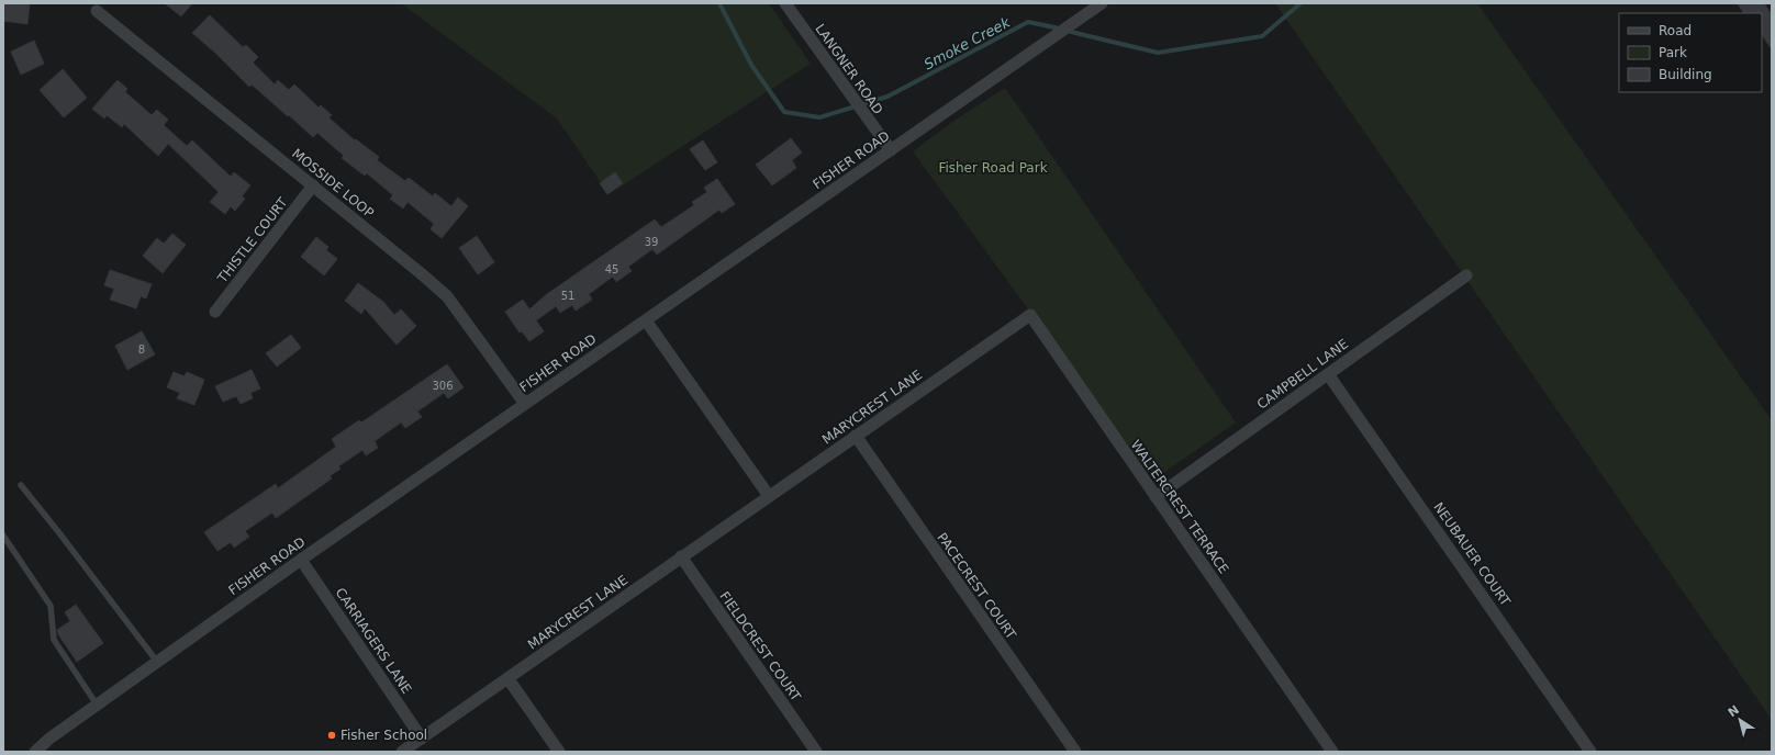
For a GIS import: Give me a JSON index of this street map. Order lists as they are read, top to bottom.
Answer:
{
  "streets": {
    "street": [
      "LANGNER ROAD",
      "FISHER ROAD",
      "MOSSIDE LOOP",
      "THISTLE COURT",
      "CAMPBELL LANE",
      "MARYCREST LANE",
      "WALTERCREST TERRACE",
      "NEUBAUER COURT",
      "PACECREST COURT",
      "CARRIAGERS LANE",
      "FIELDCREST COURT"
    ]
  },
  "crossings": [
    ["LANGNER ROAD", "FISHER ROAD"],
    ["FISHER ROAD", "MOSSIDE LOOP"],
    ["FISHER ROAD", "CARRIAGERS LANE"],
    ["MOSSIDE LOOP", "THISTLE COURT"],
    ["CAMPBELL LANE", "WALTERCREST TERRACE"],
    ["CAMPBELL LANE", "NEUBAUER COURT"],
    ["MARYCREST LANE", "WALTERCREST TERRACE"],
    ["MARYCREST LANE", "PACECREST COURT"],
    ["MARYCREST LANE", "CARRIAGERS LANE"],
    ["MARYCREST LANE", "FIELDCREST COURT"]
  ],
  "water": ["Smoke Creek"],
  "parks": ["Fisher Road Park"],
  "places": ["Fisher School"],
  "house_numbers": [
    "39",
    "45",
    "51",
    "8",
    "306"
  ],
  "legend": ["Road", "Park", "Building"],
  "north": "top left"
}
